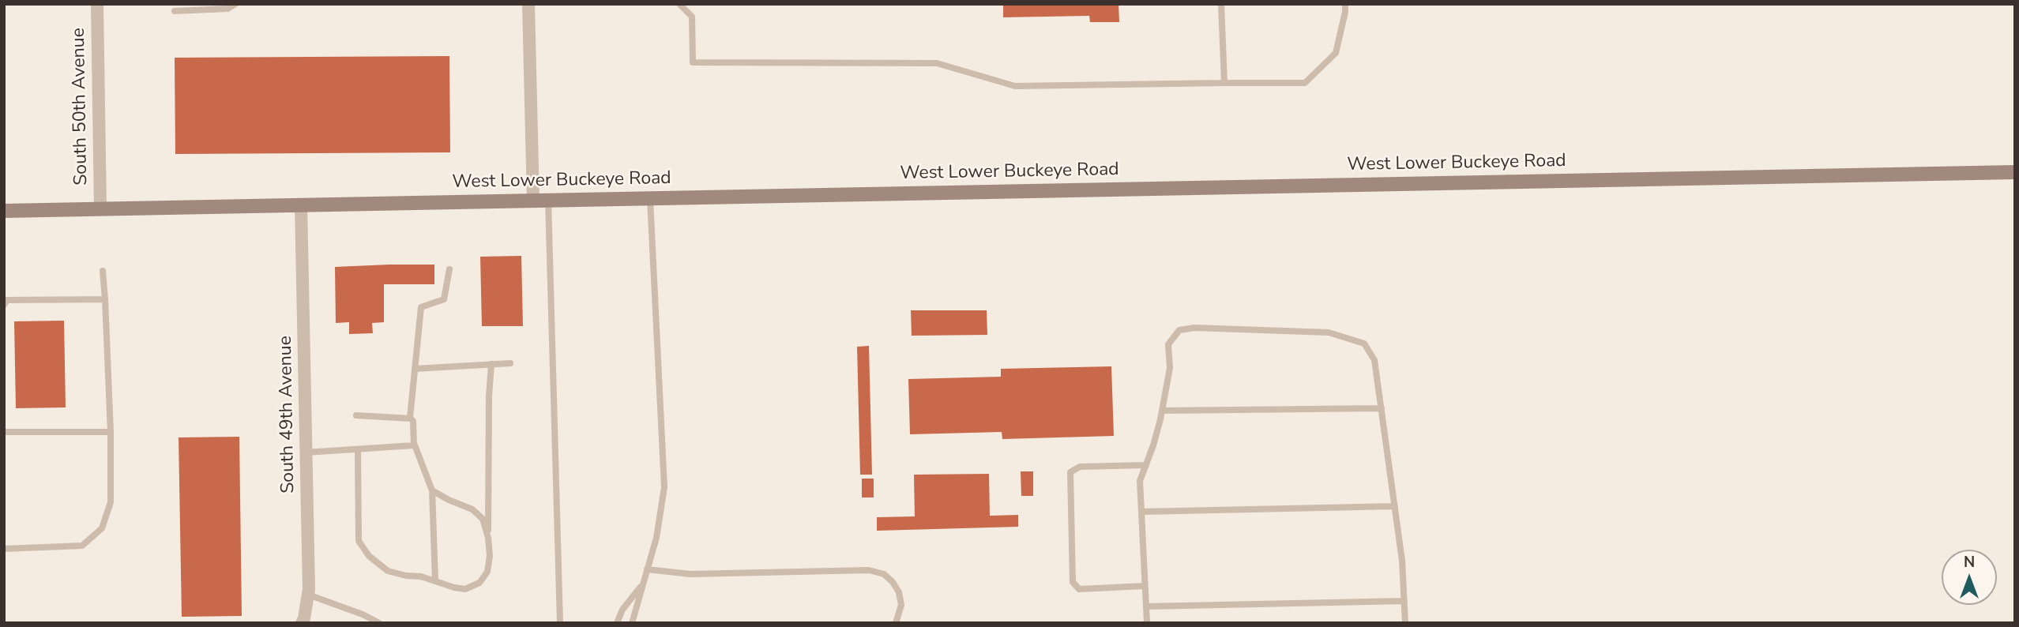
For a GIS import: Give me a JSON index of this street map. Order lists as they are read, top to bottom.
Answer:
{
  "streets": {
    "main road": ["West Lower Buckeye Road"],
    "street": ["South 50th Avenue", "South 49th Avenue"]
  },
  "crossings": [
    ["South 50th Avenue", "West Lower Buckeye Road"],
    ["West Lower Buckeye Road", "South 49th Avenue"]
  ],
  "north": "top"
}
